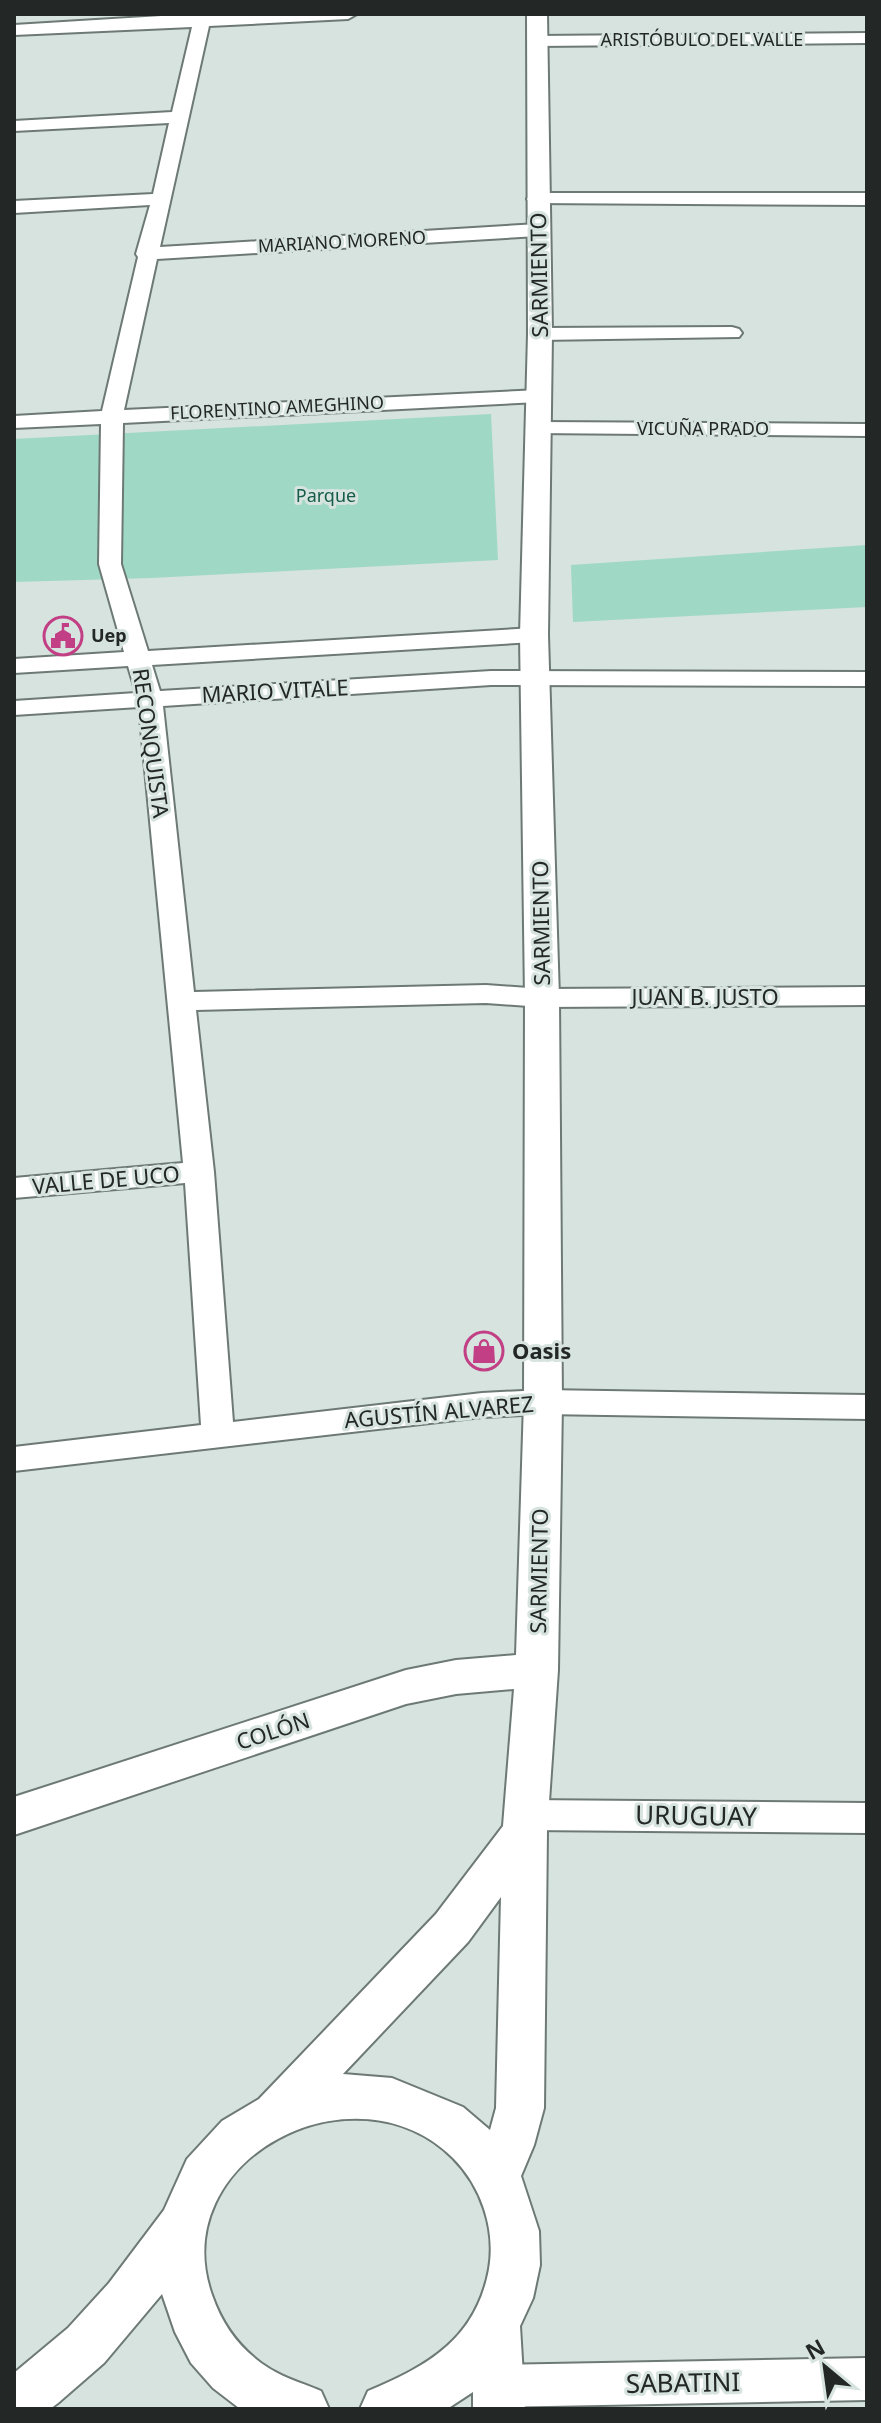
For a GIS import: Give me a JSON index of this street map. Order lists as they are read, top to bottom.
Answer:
{
  "streets": {
    "street": [
      "ARISTÓBULO DEL VALLE",
      "MARIANO MORENO",
      "SARMIENTO",
      "FLORENTINO AMEGHINO",
      "VICUÑA PRADO",
      "MARIO VITALE",
      "RECONQUISTA",
      "JUAN B. JUSTO",
      "VALLE DE UCO",
      "AGUSTÍN ALVAREZ",
      "COLÓN",
      "URUGUAY",
      "SABATINI"
    ]
  },
  "crossings": [
    ["ARISTÓBULO DEL VALLE", "SARMIENTO"],
    ["MARIANO MORENO", "SARMIENTO"],
    ["MARIANO MORENO", "RECONQUISTA"],
    ["SARMIENTO", "FLORENTINO AMEGHINO"],
    ["SARMIENTO", "VICUÑA PRADO"],
    ["SARMIENTO", "MARIO VITALE"],
    ["SARMIENTO", "JUAN B. JUSTO"],
    ["SARMIENTO", "AGUSTÍN ALVAREZ"],
    ["SARMIENTO", "COLÓN"],
    ["SARMIENTO", "URUGUAY"],
    ["FLORENTINO AMEGHINO", "RECONQUISTA"],
    ["MARIO VITALE", "RECONQUISTA"],
    ["RECONQUISTA", "JUAN B. JUSTO"],
    ["RECONQUISTA", "VALLE DE UCO"],
    ["RECONQUISTA", "AGUSTÍN ALVAREZ"]
  ],
  "parks": ["Parque"],
  "places": {
    "public building": ["Uep"],
    "shop": ["Oasis"]
  },
  "north": "top left"
}
